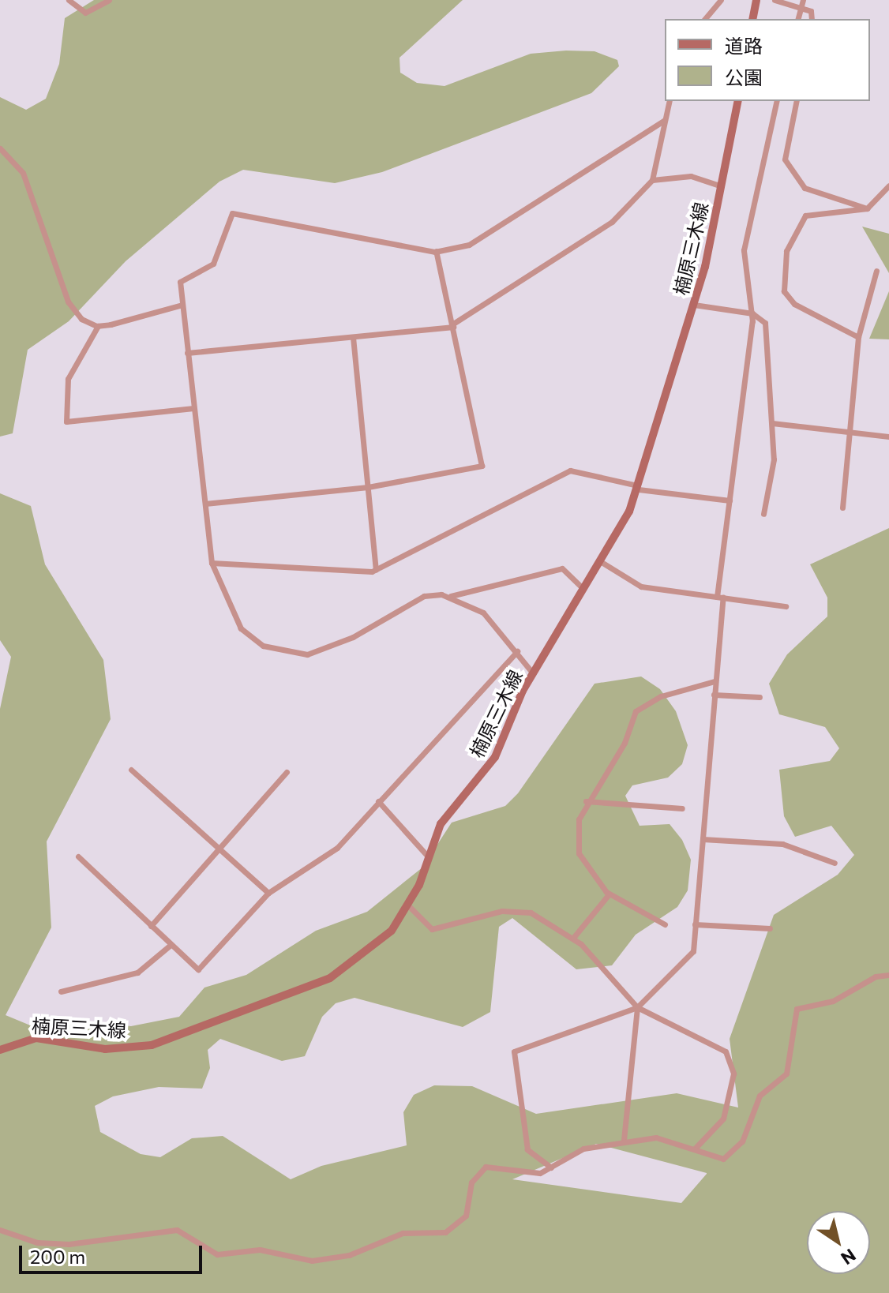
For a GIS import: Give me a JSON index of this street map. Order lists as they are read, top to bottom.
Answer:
{
  "streets": {
    "main road": ["楠原三木線"]
  },
  "legend": ["道路", "公園"],
  "scale_bar": "200 m",
  "north": "bottom right"
}
